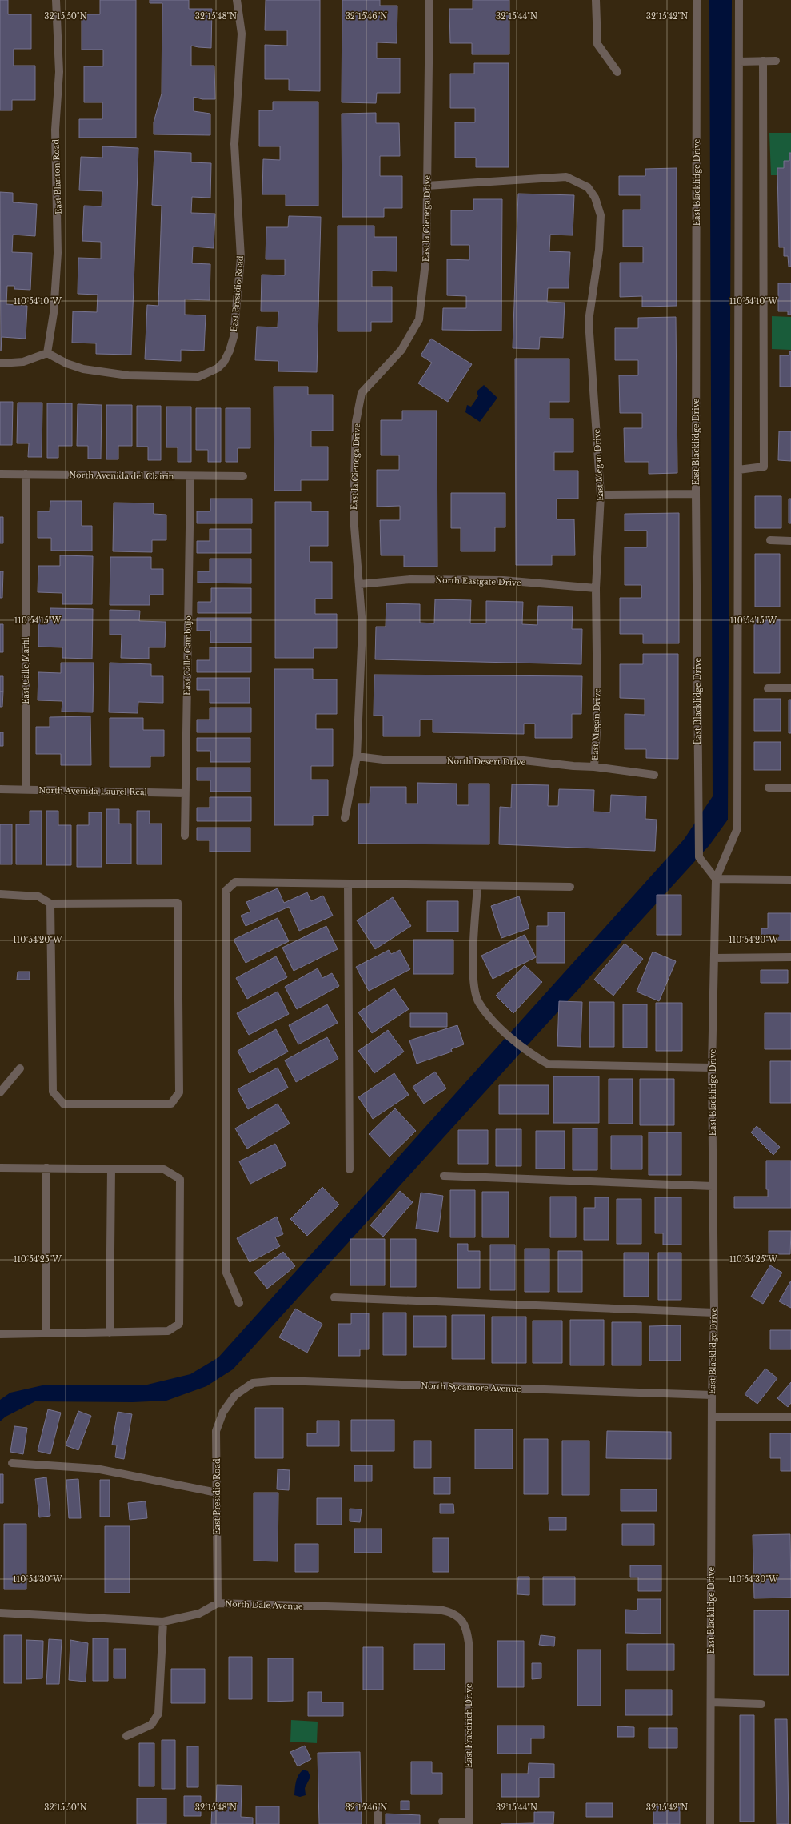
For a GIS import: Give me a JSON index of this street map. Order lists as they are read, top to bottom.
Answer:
{
  "streets": {
    "street": [
      "East Blanton Road",
      "East Blacklidge Drive",
      "East la Cienega Drive",
      "East Presidio Road",
      "East Megan Drive",
      "North Avenida del Clairin",
      "North Eastgate Drive",
      "East Calle Cambujo",
      "East Calle Marfil",
      "North Desert Drive",
      "North Avenida Laurel Real",
      "North Sycamore Avenue",
      "North Dale Avenue",
      "East Fraedrich Drive"
    ]
  },
  "crossings": [
    ["East Blanton Road", "East Presidio Road"],
    ["East Blacklidge Drive", "North Sycamore Avenue"],
    ["East la Cienega Drive", "East Megan Drive"],
    ["East la Cienega Drive", "North Eastgate Drive"],
    ["East la Cienega Drive", "North Desert Drive"],
    ["East Presidio Road", "North Sycamore Avenue"],
    ["East Presidio Road", "North Dale Avenue"],
    ["East Megan Drive", "North Eastgate Drive"],
    ["East Megan Drive", "North Desert Drive"],
    ["North Avenida del Clairin", "East Calle Cambujo"],
    ["North Avenida del Clairin", "East Calle Marfil"],
    ["East Calle Cambujo", "North Avenida Laurel Real"],
    ["East Calle Marfil", "North Avenida Laurel Real"],
    ["North Dale Avenue", "East Fraedrich Drive"]
  ],
  "coordinates": [
    "32°15'50\"N",
    "32°15'48\"N",
    "32°15'46\"N",
    "32°15'44\"N",
    "32°15'42\"N",
    "110°54'10\"W",
    "110°54'15\"W",
    "110°54'20\"W",
    "110°54'25\"W",
    "110°54'30\"W"
  ]
}
